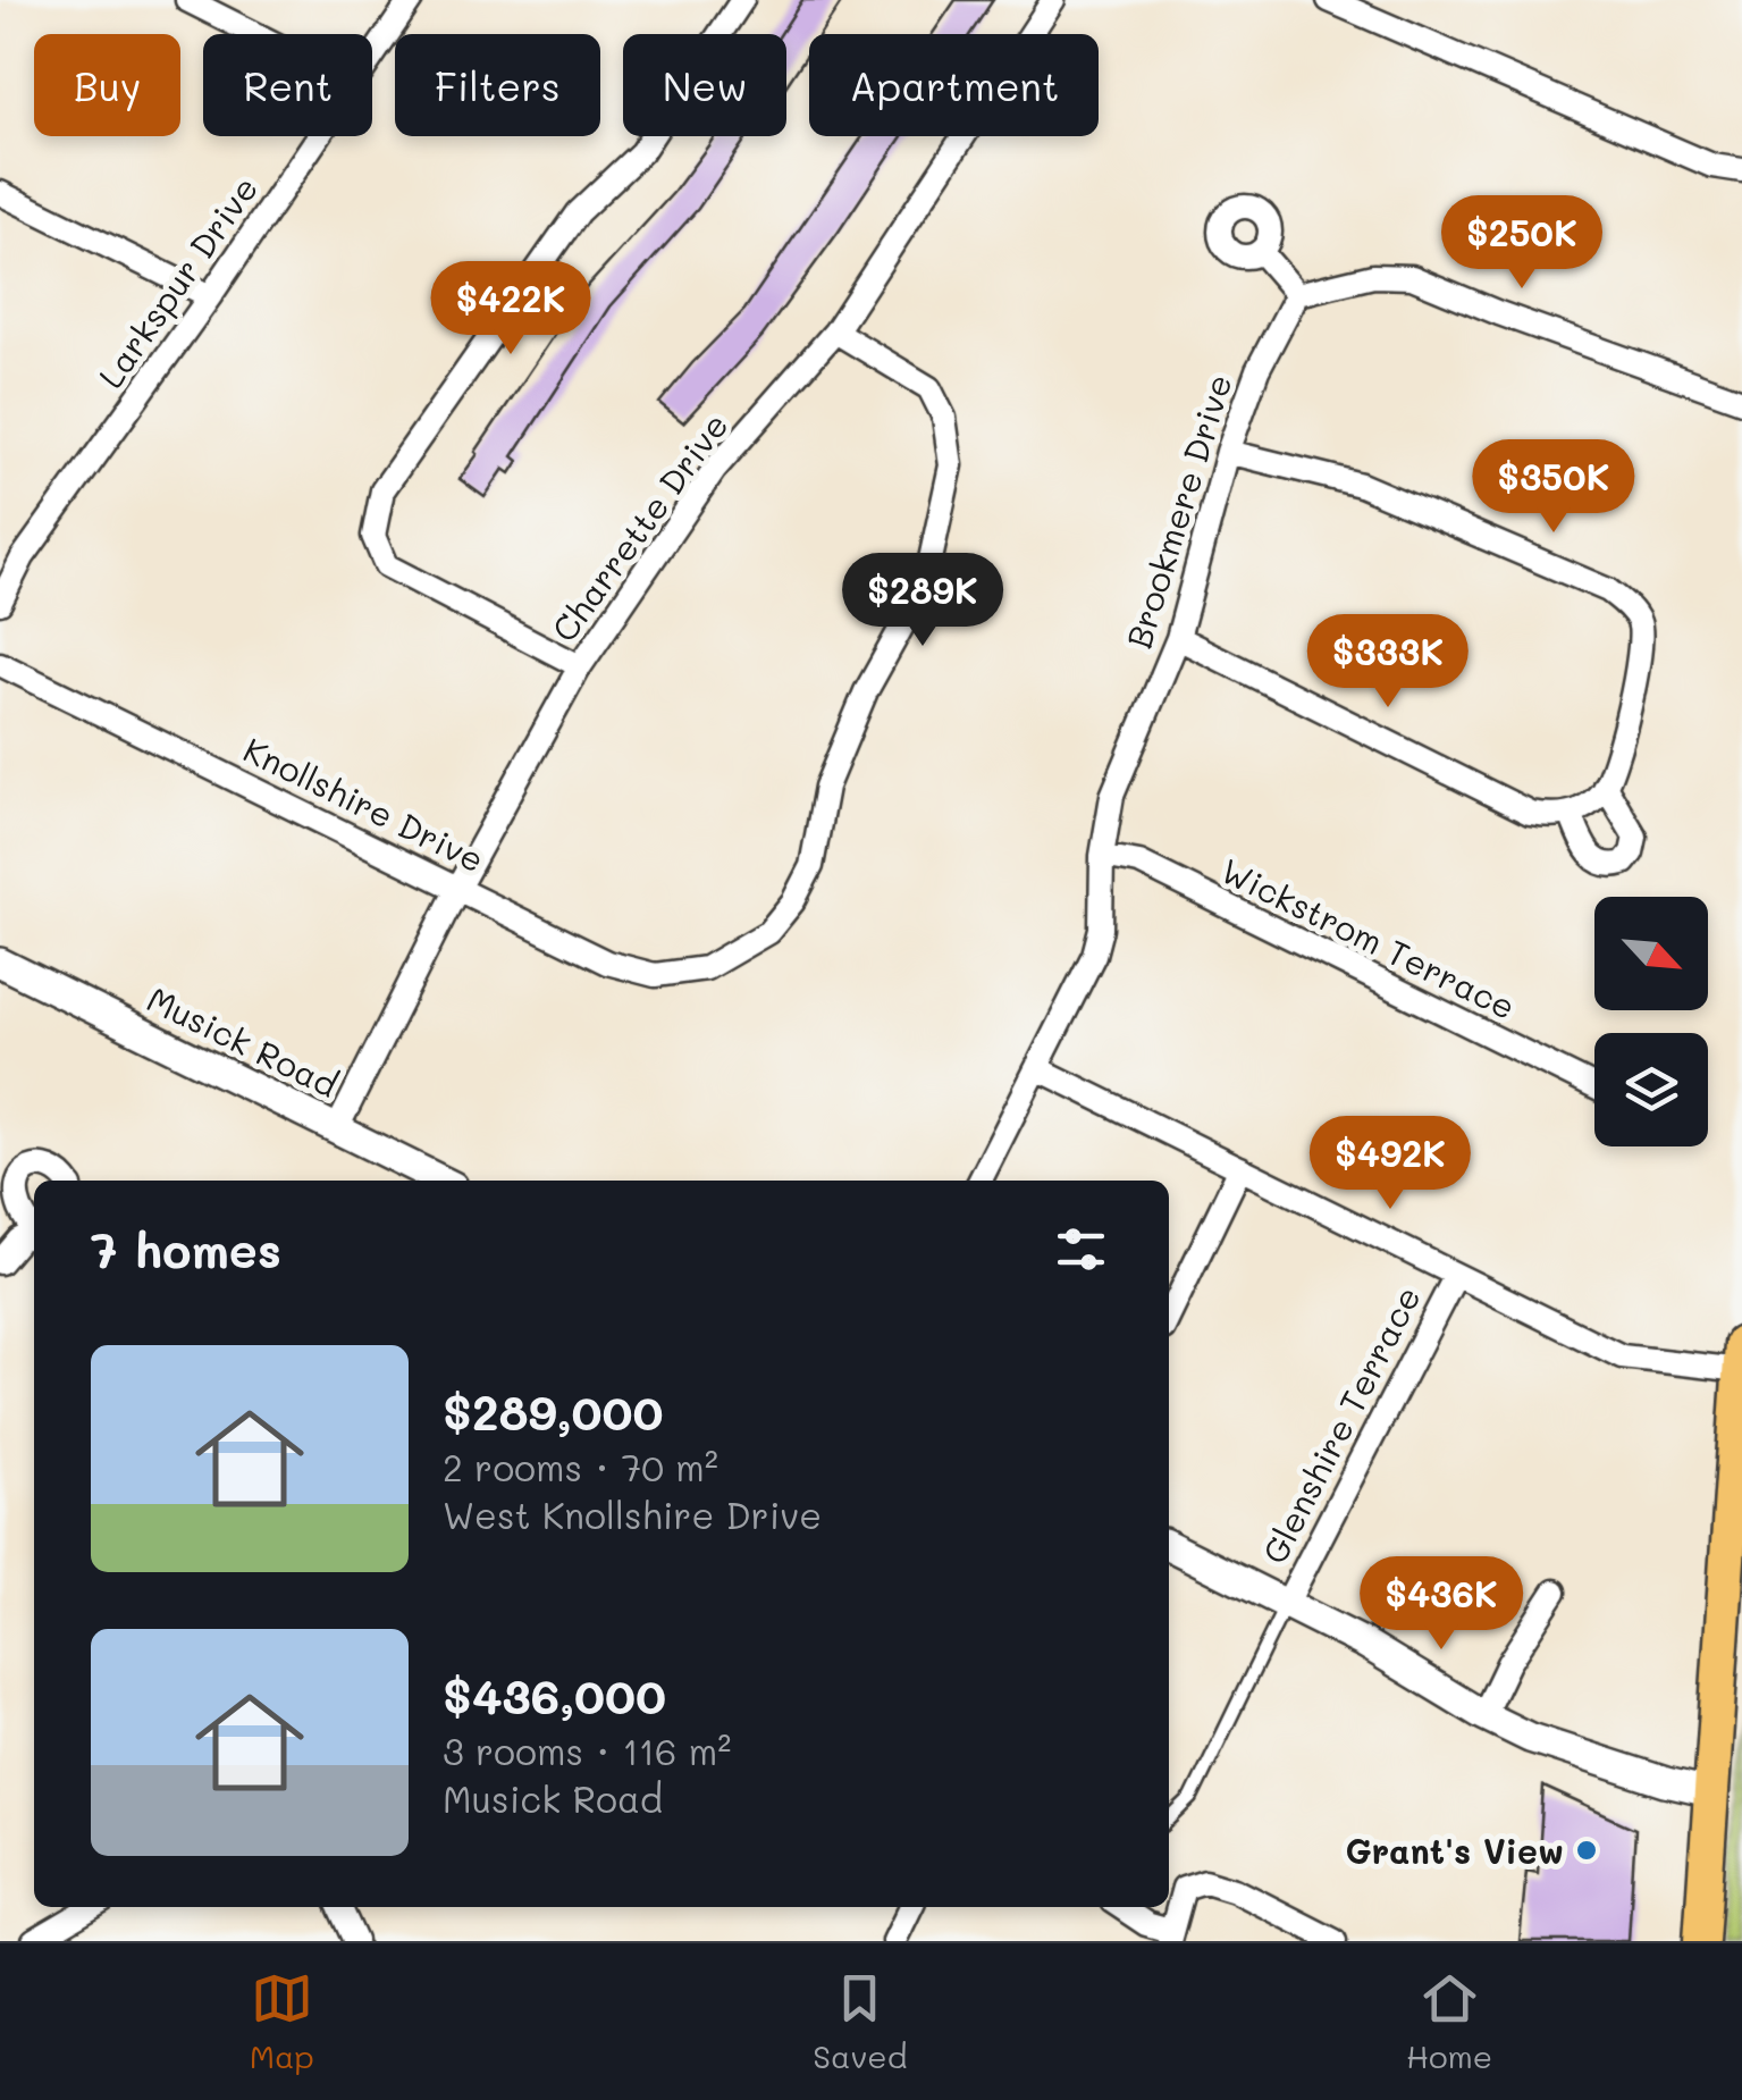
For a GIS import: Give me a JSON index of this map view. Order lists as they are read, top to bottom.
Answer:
{
  "streets": {
    "street": [
      "Larkspur Drive",
      "Brookmere Drive",
      "Charrette Drive",
      "Knollshire Drive",
      "Wickstrom Terrace",
      "Musick Road",
      "Glenshire Terrace"
    ]
  },
  "crossings": [
    ["Brookmere Drive", "Wickstrom Terrace"],
    ["Charrette Drive", "Knollshire Drive"],
    ["Charrette Drive", "Musick Road"]
  ],
  "places": ["Grant's View"],
  "north": "bottom right",
  "page": {
    "chip": [
      "Buy",
      "Rent",
      "Filters",
      "New",
      "Apartment"
    ],
    "price": [
      "$250K",
      "$422K",
      "$350K",
      "$289K",
      "$333K",
      "$492K",
      "$436K"
    ],
    "heading": "7 homes",
    "list": [
      {
        "name": "$289,000",
        "note": "2 rooms · 70 m² · West Knollshire Drive"
      },
      {
        "name": "$436,000",
        "note": "3 rooms · 116 m² · Musick Road"
      }
    ],
    "tabs": ["Map", "Saved", "Home"]
  }
}
